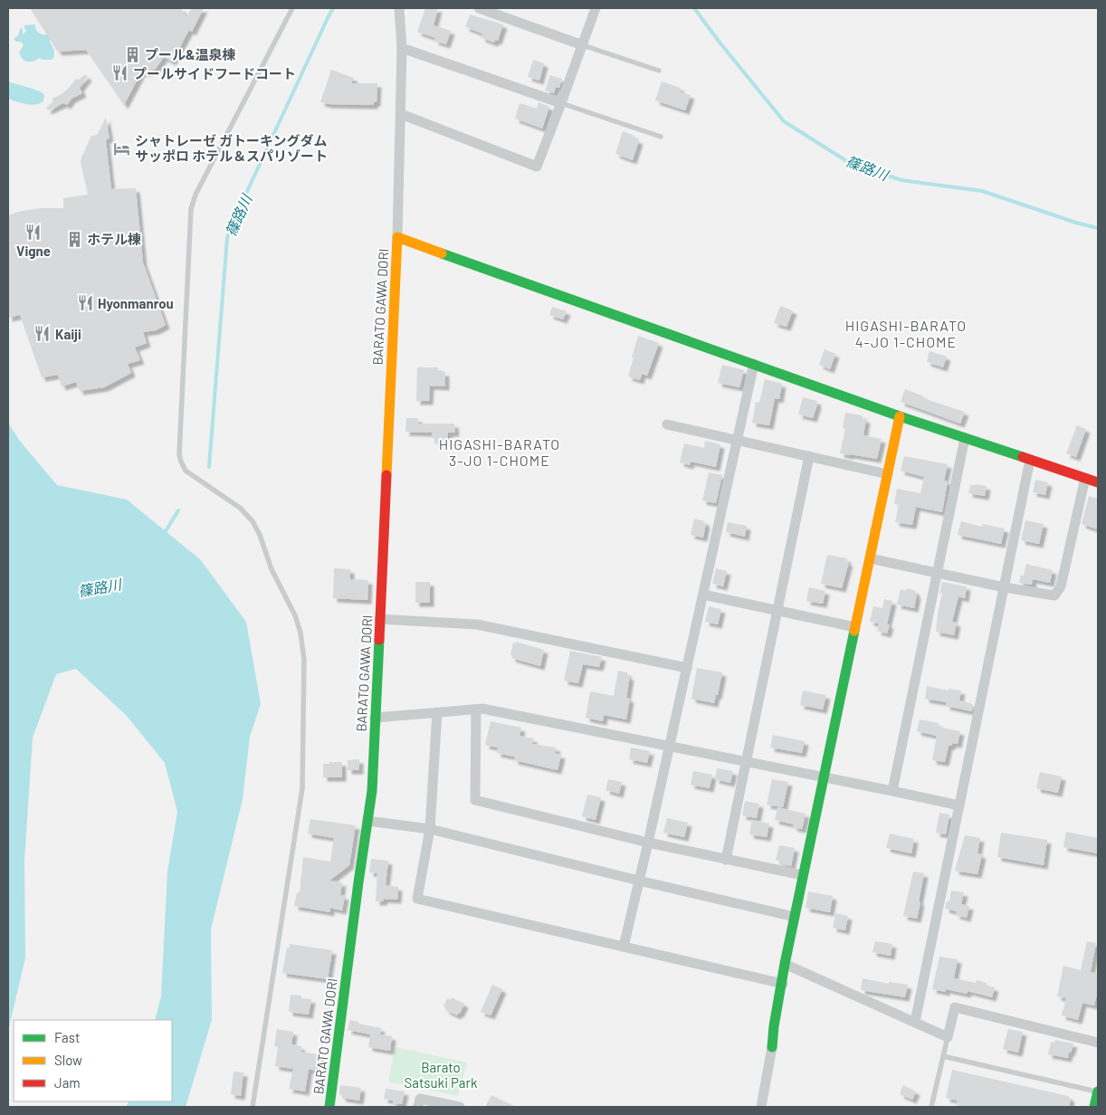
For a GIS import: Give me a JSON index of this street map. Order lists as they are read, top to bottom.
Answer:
{
  "streets": {
    "street": ["BARATO GAWA DORI"]
  },
  "districts": ["HIGASHI-BARATO 4-JO 1-CHOME", "HIGASHI-BARATO 3-JO 1-CHOME"],
  "water": ["篠路川"],
  "parks": ["Barato Satsuki Park"],
  "places": {
    "building": ["プール&温泉棟", "ホテル棟"],
    "restaurant": [
      "プールサイドフードコート",
      "Vigne",
      "Hyonmanrou",
      "Kaiji"
    ],
    "hotel": ["シャトレーゼ ガトーキングダム サッポロ ホテル＆スパリゾート"]
  },
  "legend": ["Fast", "Slow", "Jam"]
}
